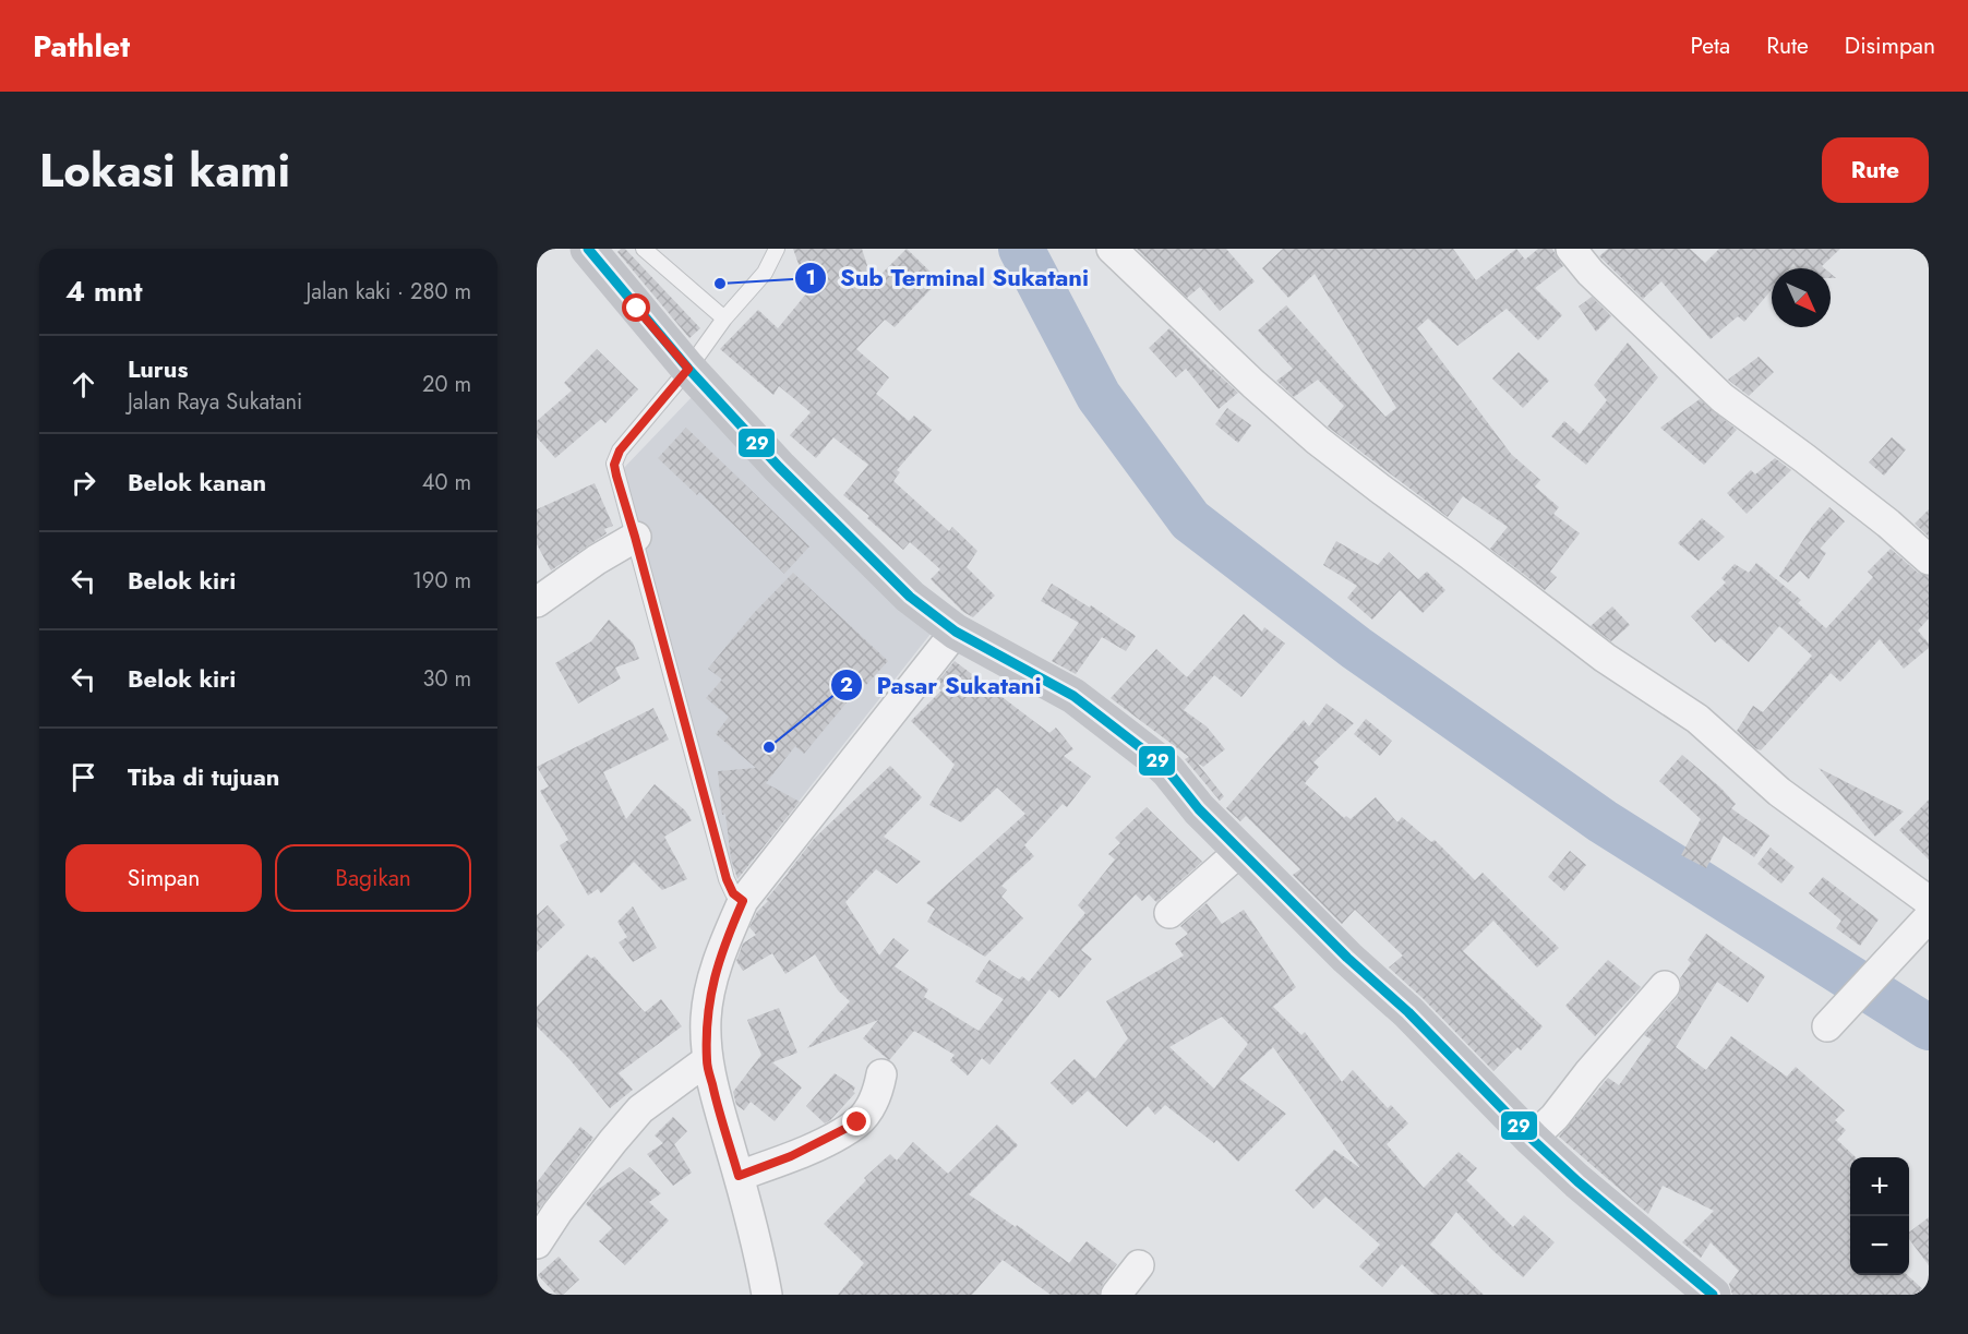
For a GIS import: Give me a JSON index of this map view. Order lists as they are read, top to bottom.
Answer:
{
  "places": ["Sub Terminal Sukatani", "Pasar Sukatani"],
  "lines": ["transit line 29"],
  "north": "bottom right",
  "page": {
    "header": "Pathlet",
    "nav": ["Peta", "Rute", "Disimpan"],
    "title": "Lokasi kami",
    "buttons": [
      "Rute",
      ["Simpan", "Bagikan"]
    ],
    "heading": ["4 mnt", "Jalan kaki · 280 m"],
    "list": [
      ["Lurus", "Jalan Raya Sukatani", "20 m"],
      ["Belok kanan", "40 m"],
      ["Belok kiri", "190 m"],
      ["Belok kiri", "30 m"],
      "Tiba di tujuan"
    ],
    "map_buttons": ["+", "−"]
  }
}
